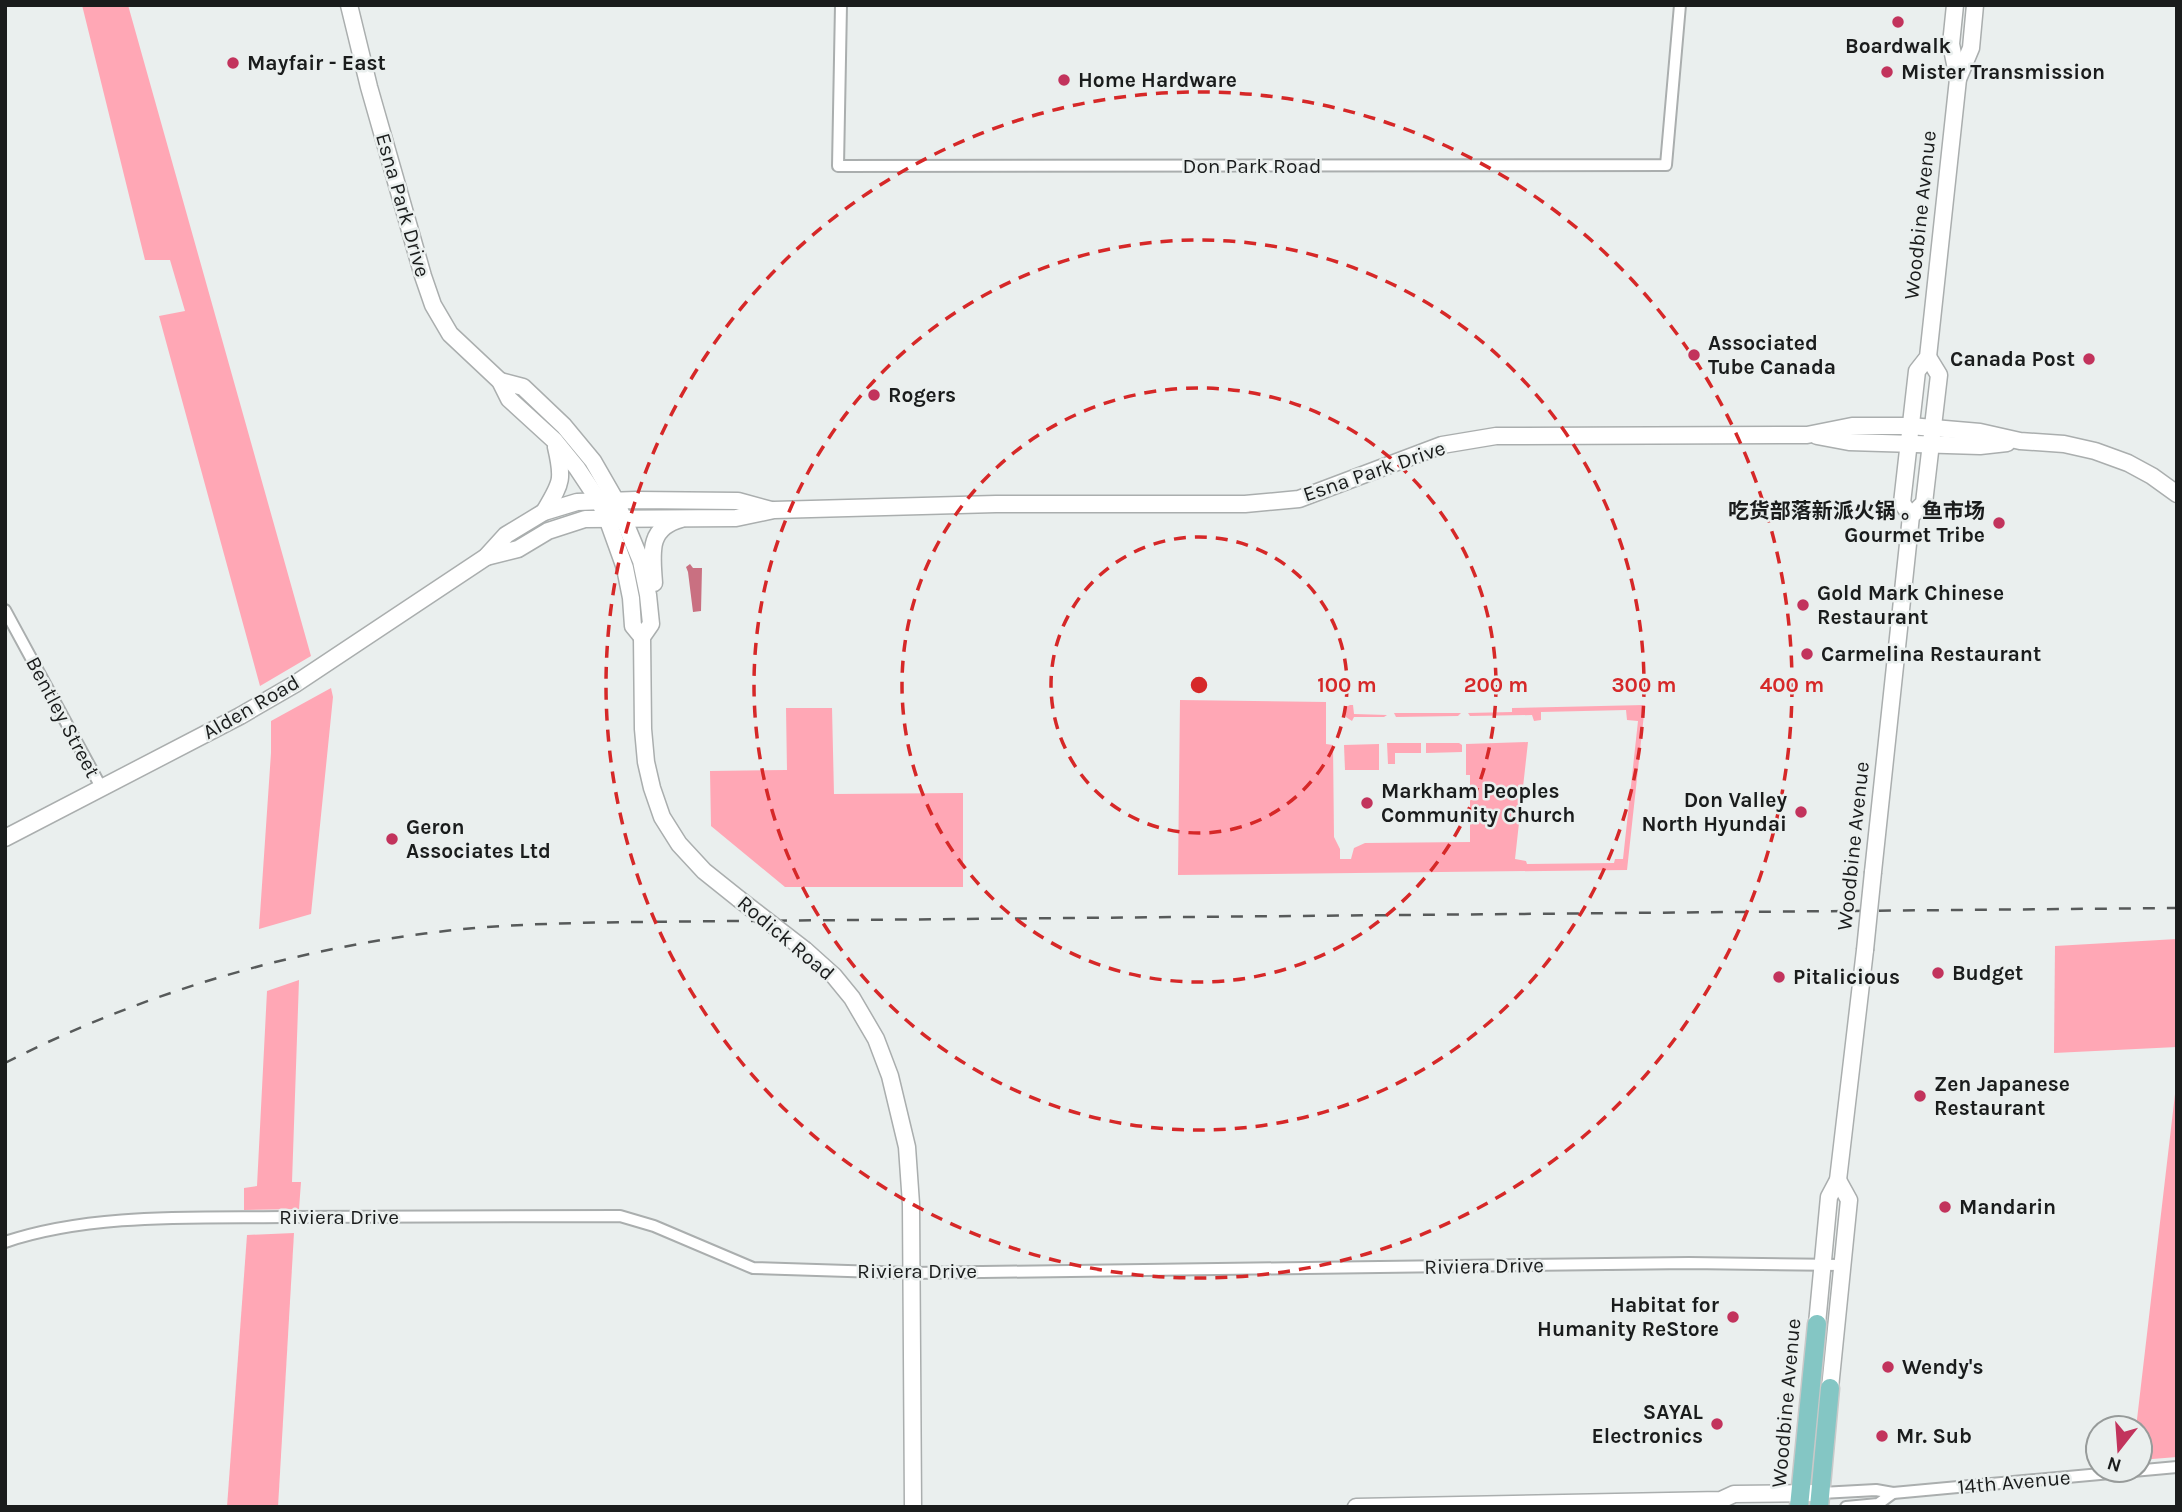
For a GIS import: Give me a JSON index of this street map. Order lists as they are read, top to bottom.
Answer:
{
  "streets": {
    "main road": [
      "Esna Park Drive",
      "Woodbine Avenue",
      "Alden Road",
      "Rodick Road",
      "14th Avenue"
    ],
    "street": ["Don Park Road", "Bentley Street", "Riviera Drive"]
  },
  "crossings": [
    ["Esna Park Drive", "Woodbine Avenue"],
    ["Esna Park Drive", "Alden Road"],
    ["Esna Park Drive", "Rodick Road"],
    ["Woodbine Avenue", "Riviera Drive"],
    ["Woodbine Avenue", "14th Avenue"],
    ["Alden Road", "Bentley Street"],
    ["Alden Road", "Rodick Road"],
    ["Rodick Road", "Riviera Drive"]
  ],
  "places": [
    "Boardwalk",
    "Mayfair - East",
    "Mister Transmission",
    "Home Hardware",
    "Associated Tube Canada",
    "Canada Post",
    "Rogers",
    "吃货部落新派火锅 。鱼市场 Gourmet Tribe",
    "Gold Mark Chinese Restaurant",
    "Carmelina Restaurant",
    "Markham Peoples Community Church",
    "Don Valley North Hyundai",
    "Geron Associates Ltd",
    "Budget",
    "Pitalicious",
    "Zen Japanese Restaurant",
    "Mandarin",
    "Habitat for Humanity ReStore",
    "Wendy's",
    "SAYAL Electronics",
    "Mr. Sub"
  ],
  "north": "bottom",
  "rings": [
    "100 m",
    "200 m",
    "300 m",
    "400 m"
  ]
}
